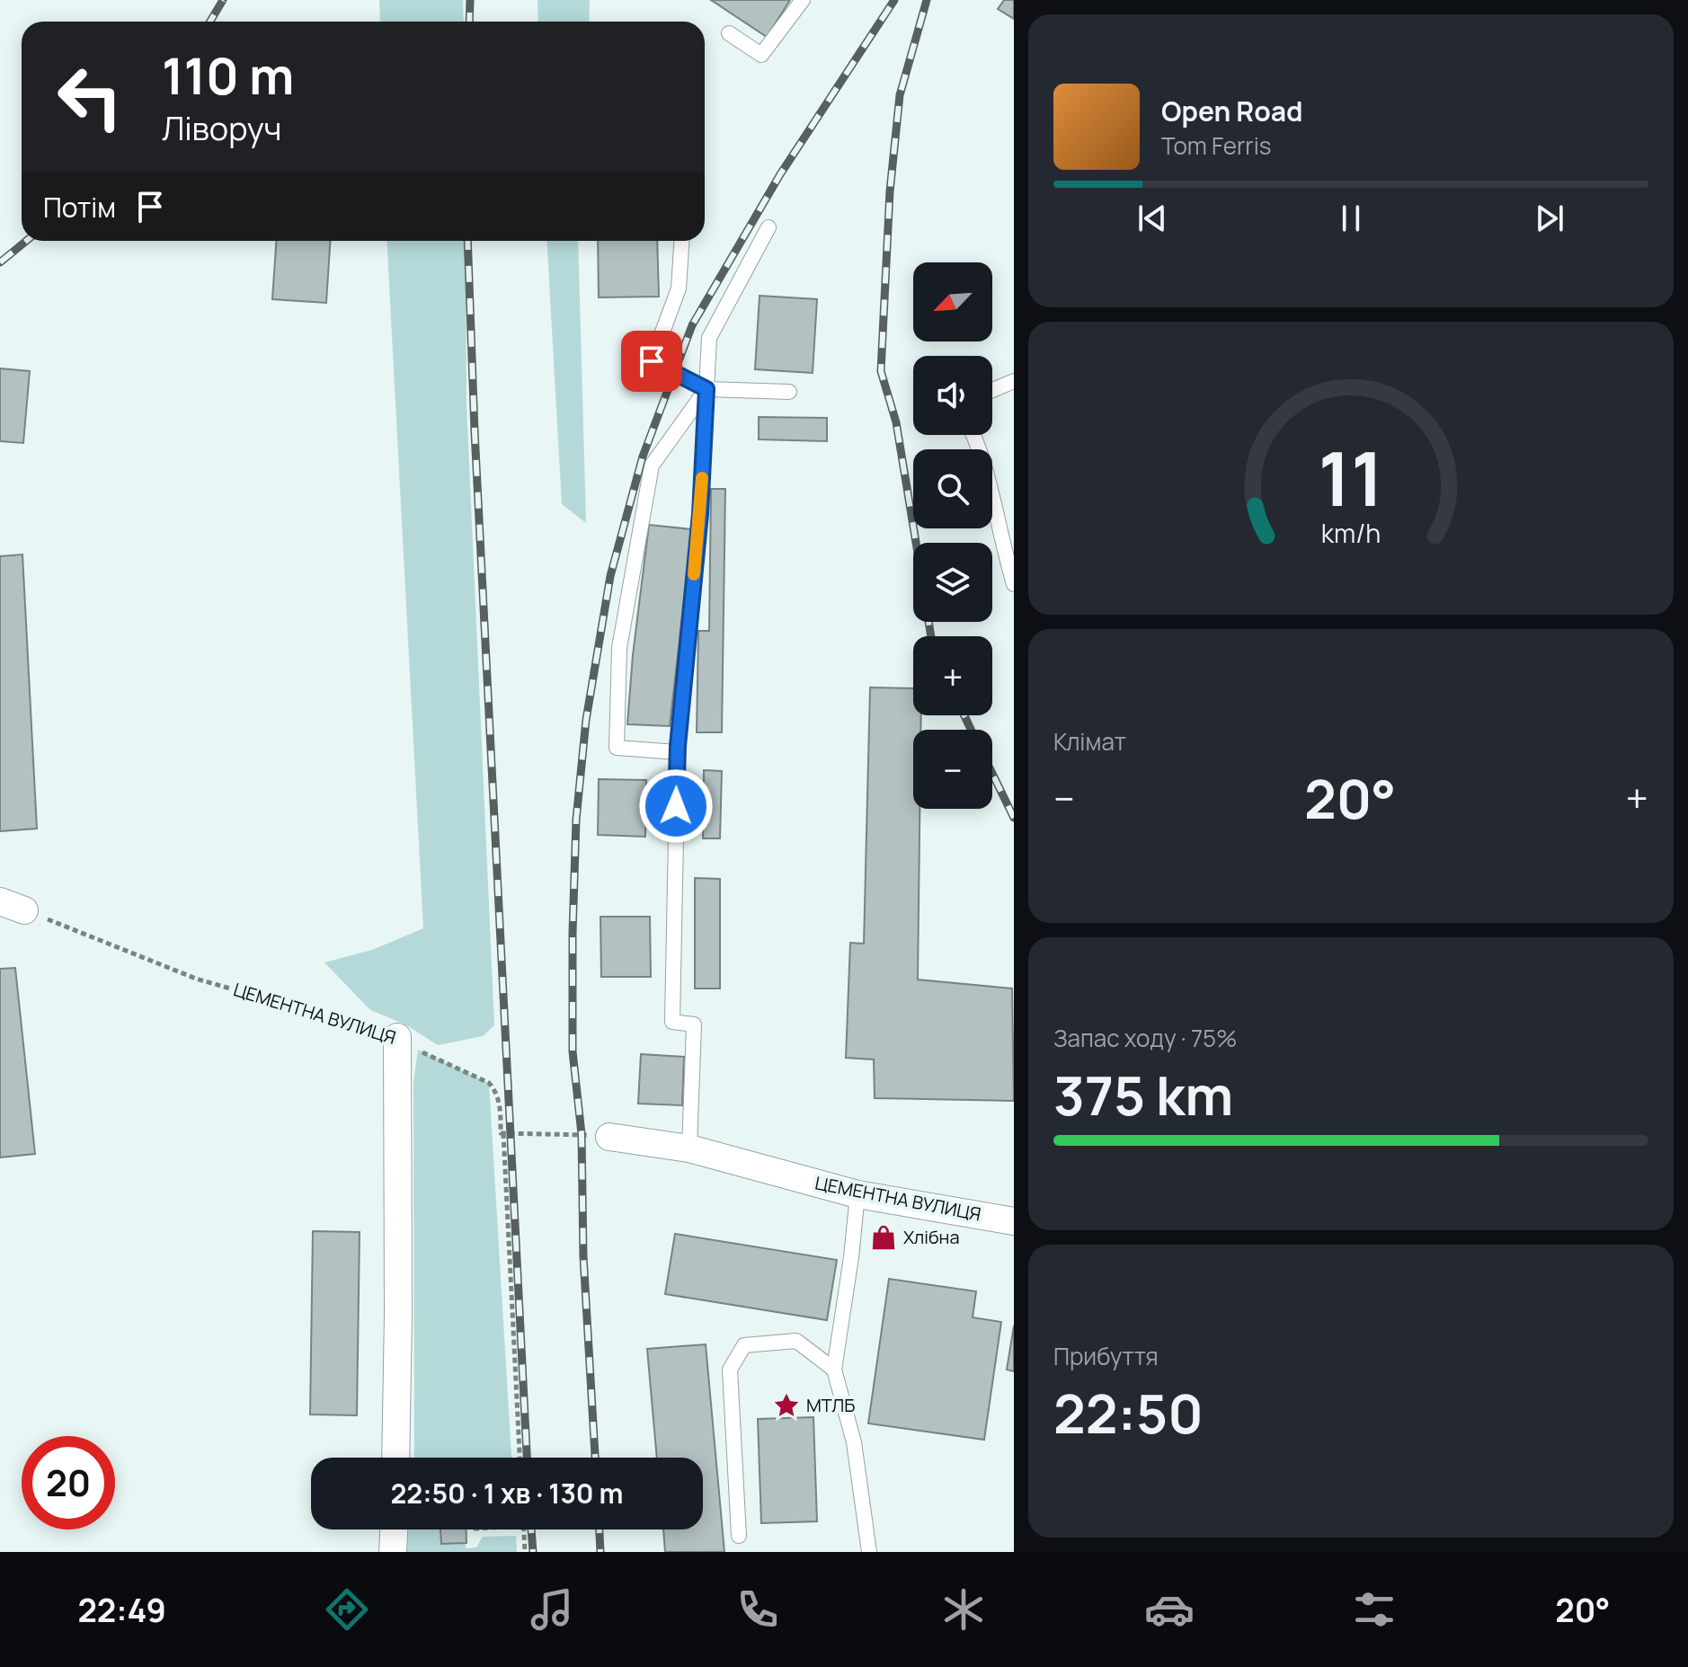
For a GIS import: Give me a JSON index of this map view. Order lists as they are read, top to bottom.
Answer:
{
  "streets": {
    "street": ["ЦЕМЕНТНА ВУЛИЦЯ"]
  },
  "places": {
    "shop": ["Хлібна"],
    "place": ["МТЛБ"]
  },
  "north": "bottom left",
  "page": {
    "turn": ["110 m", "Ліворуч"],
    "song": ["Open Road", "Tom Ferris"],
    "then": "Потім",
    "map_buttons": ["+", "−"],
    "tile": [
      "Клімат",
      ["Запас ходу · 75%", "375 km"],
      ["Прибуття", "22:50"]
    ],
    "heat": ["−", "20°", "+"],
    "limit": "20",
    "trip": "22:50 · 1 хв · 130 m",
    "tabs": ["22:49", "20°"],
    "gauge": ["11", "km/h"]
  }
}
